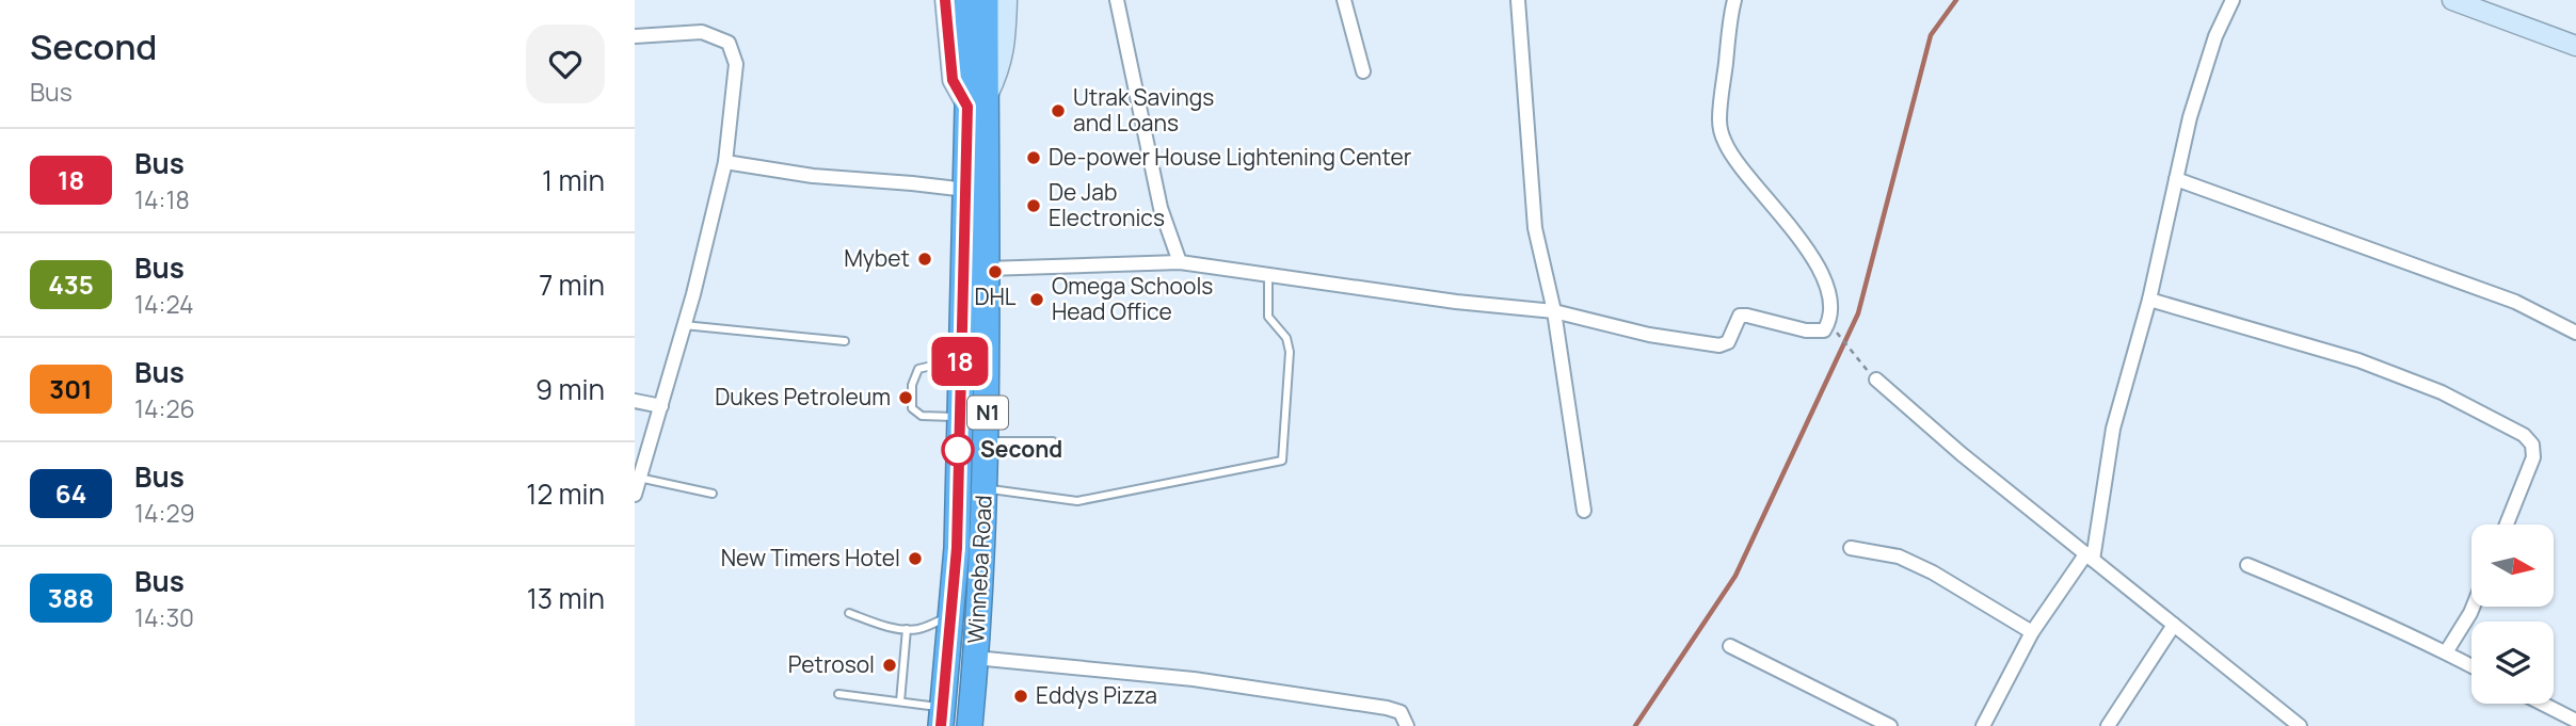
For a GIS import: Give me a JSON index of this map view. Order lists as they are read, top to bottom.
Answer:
{
  "streets": {
    "highway": ["N1", "Winneba Road"]
  },
  "places": [
    "Utrak Savings and Loans",
    "De-power House Lightening Center",
    "De Jab Electronics",
    "Mybet",
    "DHL",
    "Omega Schools Head Office",
    "Dukes Petroleum",
    "Second",
    "New Timers Hotel",
    "Petrosol",
    "Eddys Pizza"
  ],
  "lines": ["bus line 18"],
  "north": "right",
  "page": {
    "heading": ["Second", "Bus"],
    "on_map": "18",
    "list": [
      {
        "mark": "18",
        "name": "Bus",
        "note": "14:18",
        "value": "1 min"
      },
      {
        "mark": "435",
        "name": "Bus",
        "note": "14:24",
        "value": "7 min"
      },
      {
        "mark": "301",
        "name": "Bus",
        "note": "14:26",
        "value": "9 min"
      },
      {
        "mark": "64",
        "name": "Bus",
        "note": "14:29",
        "value": "12 min"
      },
      {
        "mark": "388",
        "name": "Bus",
        "note": "14:30",
        "value": "13 min"
      }
    ]
  }
}
